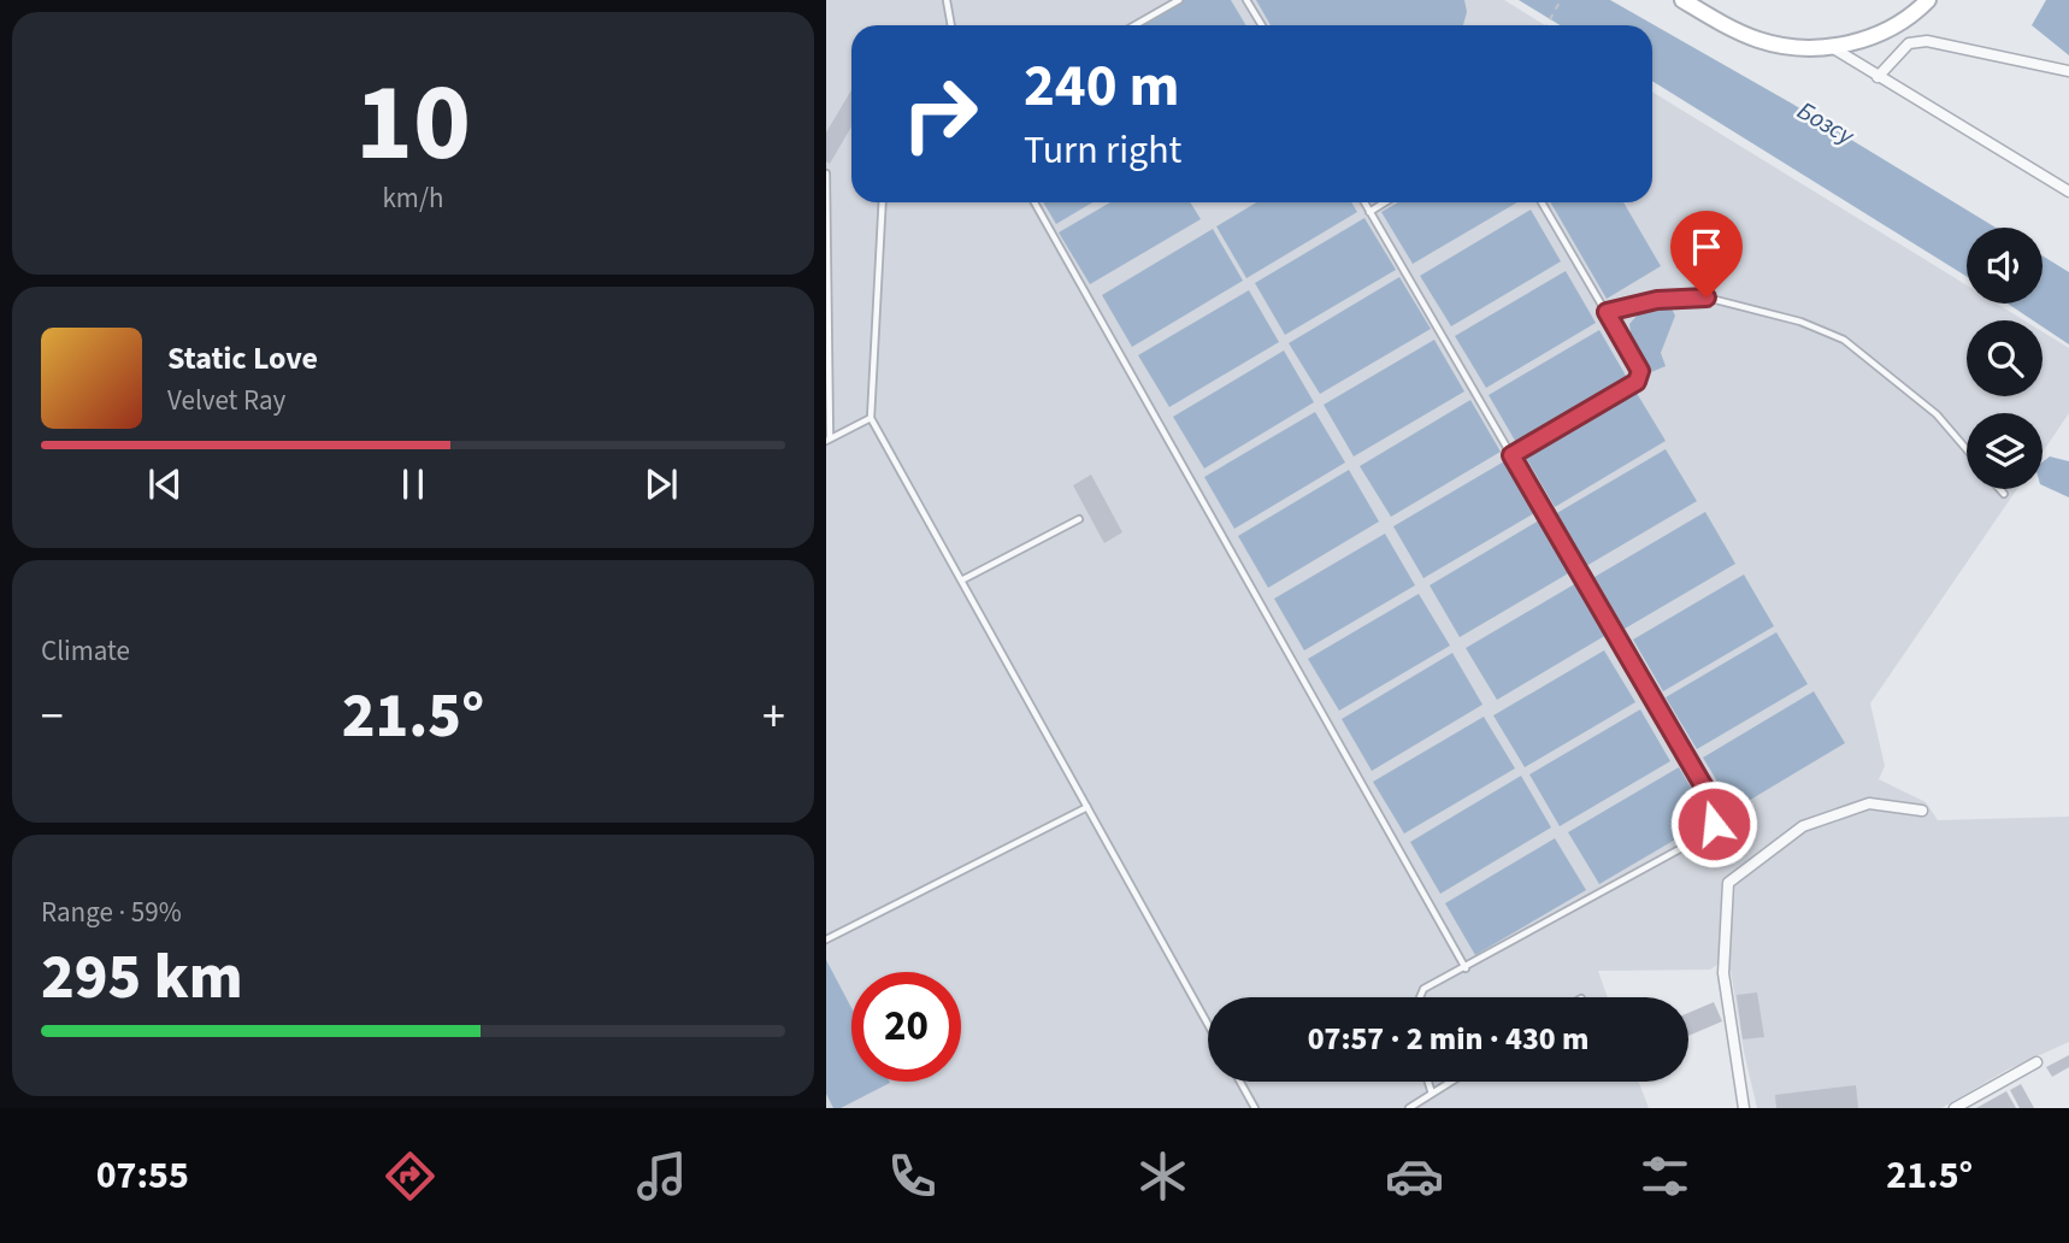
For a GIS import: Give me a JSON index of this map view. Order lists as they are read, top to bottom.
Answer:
{
  "water": ["Бозсу"],
  "page": {
    "tile": [
      ["10", "km/h"],
      "Climate",
      ["Range · 59%", "295 km"]
    ],
    "turn": ["240 m", "Turn right"],
    "song": ["Static Love", "Velvet Ray"],
    "heat": ["−", "21.5°", "+"],
    "limit": "20",
    "trip": "07:57 · 2 min · 430 m",
    "tabs": ["07:55", "21.5°"]
  }
}
